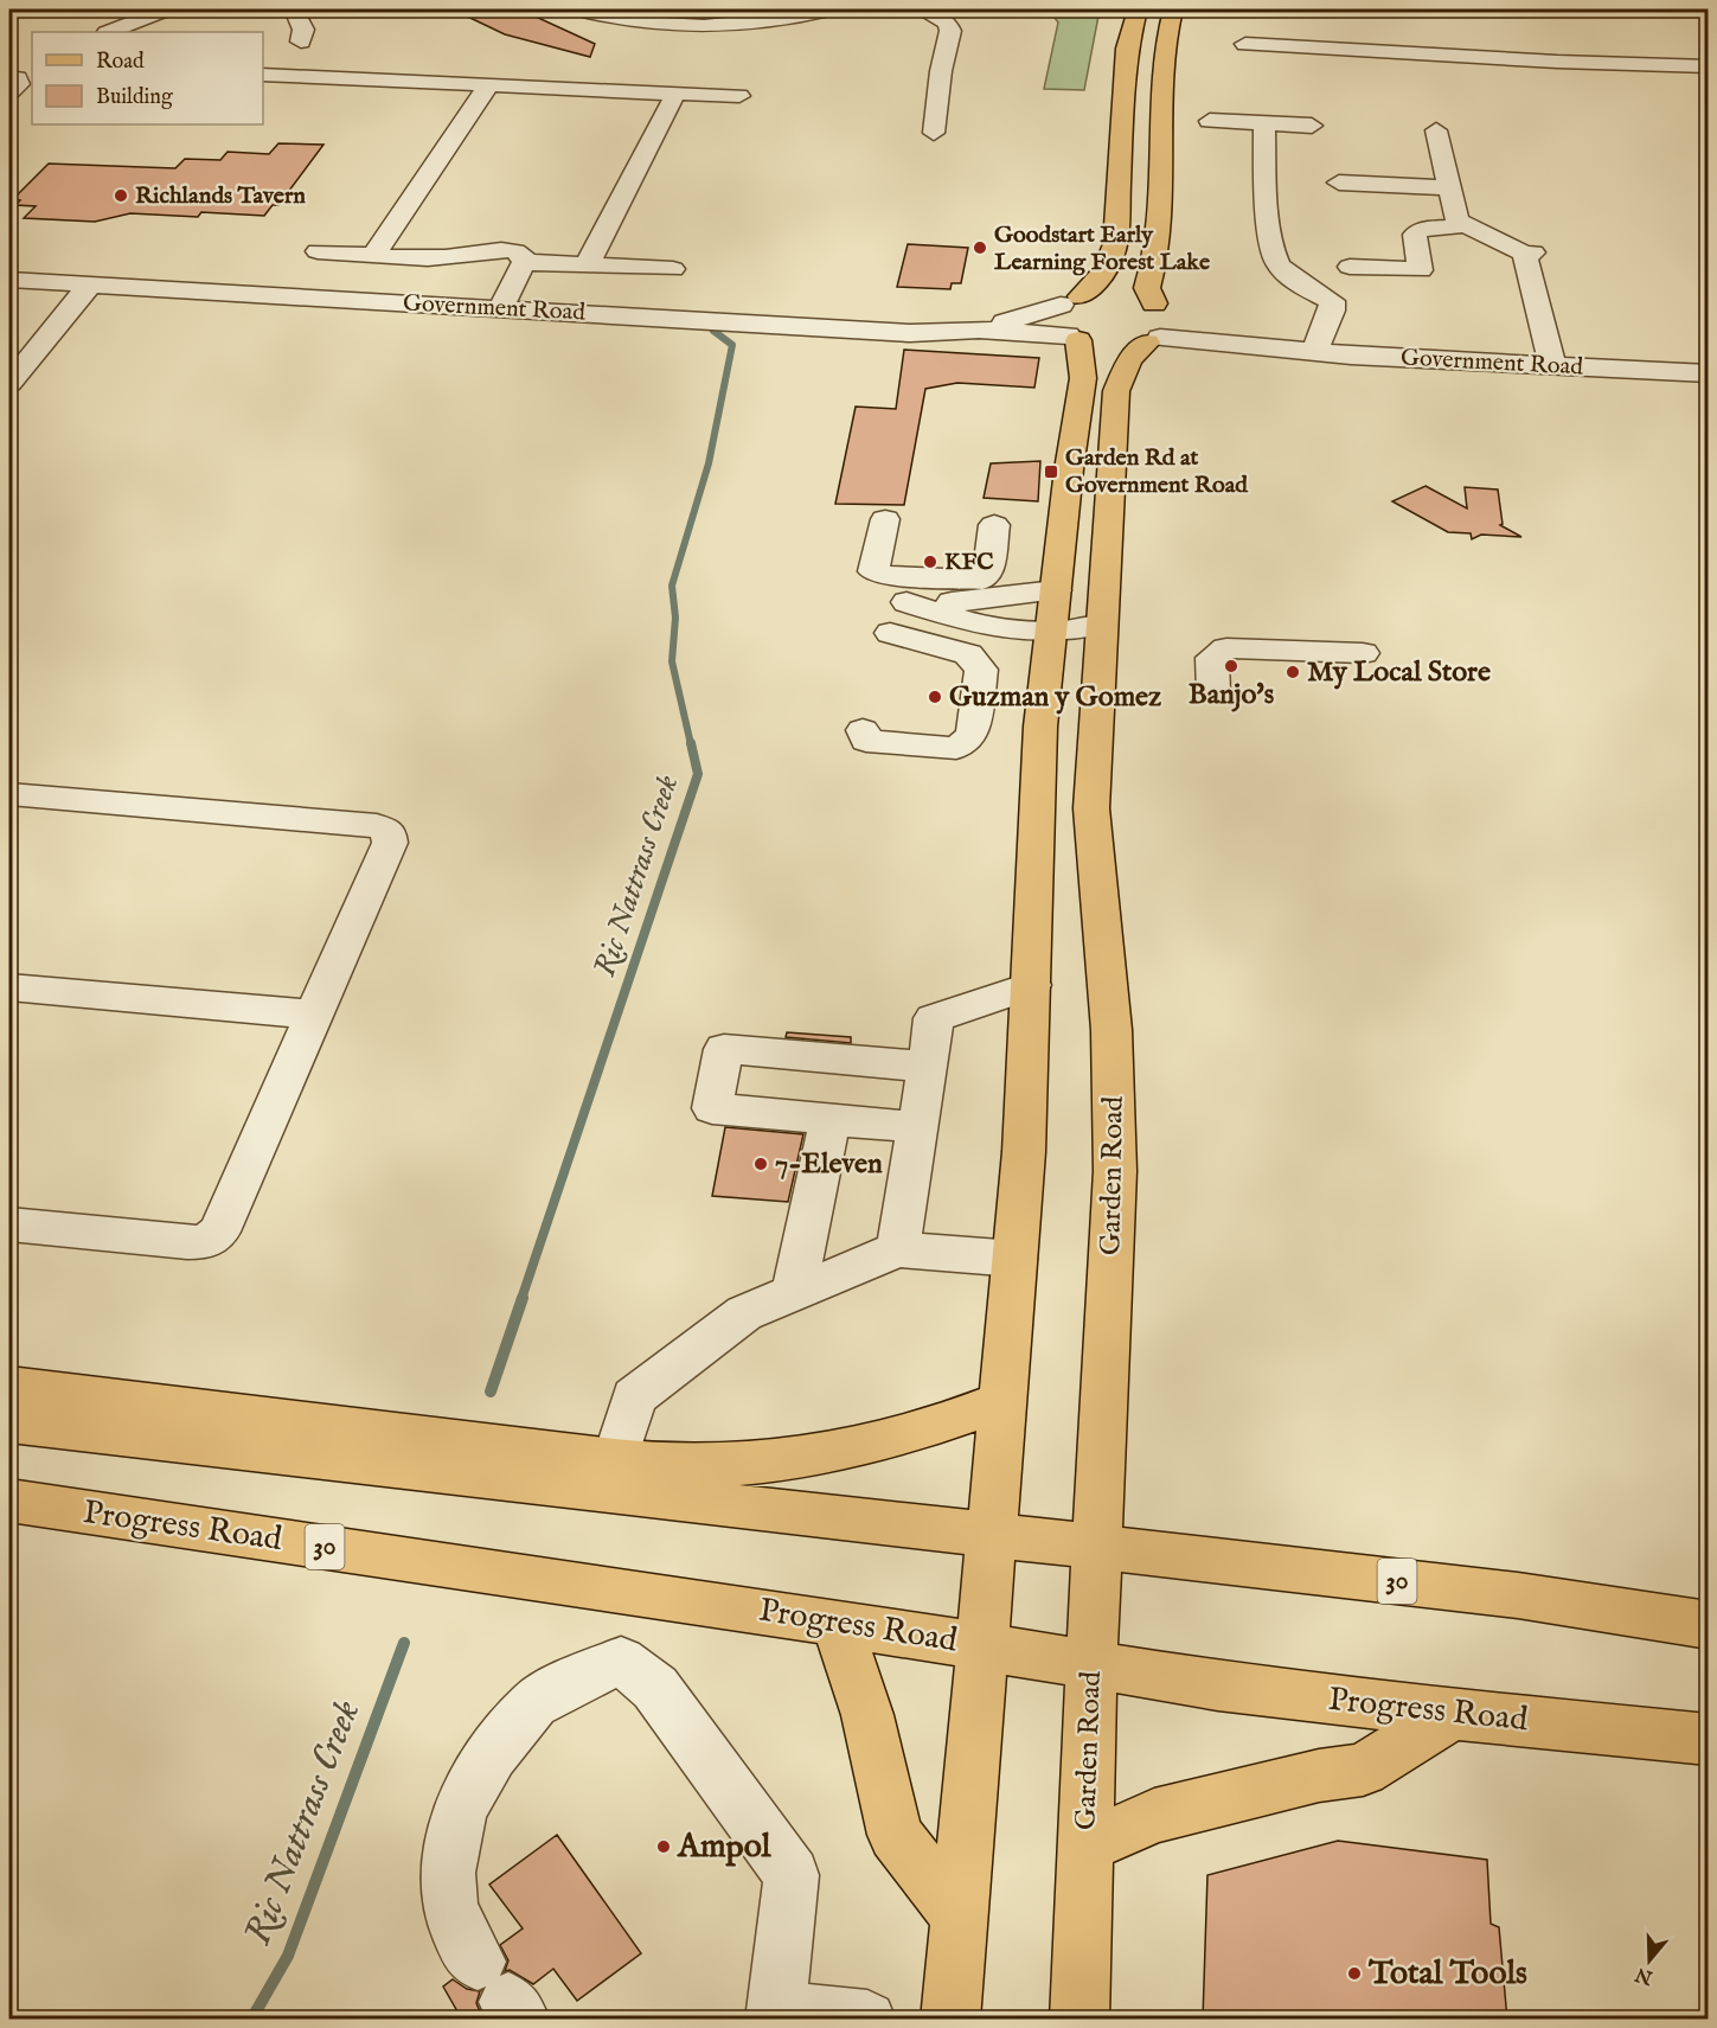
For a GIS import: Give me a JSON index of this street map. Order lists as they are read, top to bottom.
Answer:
{
  "streets": {
    "main road": ["Garden Road", "Progress Road", "30"],
    "street": ["Government Road"]
  },
  "crossings": [
    ["Government Road", "Garden Road"],
    ["Garden Road", "Progress Road"],
    ["Garden Road", "30"]
  ],
  "water": ["Ric Nattrass Creek"],
  "places": {
    "other": [
      "Richlands Tavern",
      "Goodstart Early Learning Forest Lake",
      "KFC",
      "Banjo's",
      "My Local Store",
      "Guzman y Gomez",
      "7-Eleven",
      "Ampol",
      "Total Tools"
    ],
    "transit": ["Garden Rd at Government Road"]
  },
  "legend": ["Road", "Building"],
  "north": "bottom"
}
